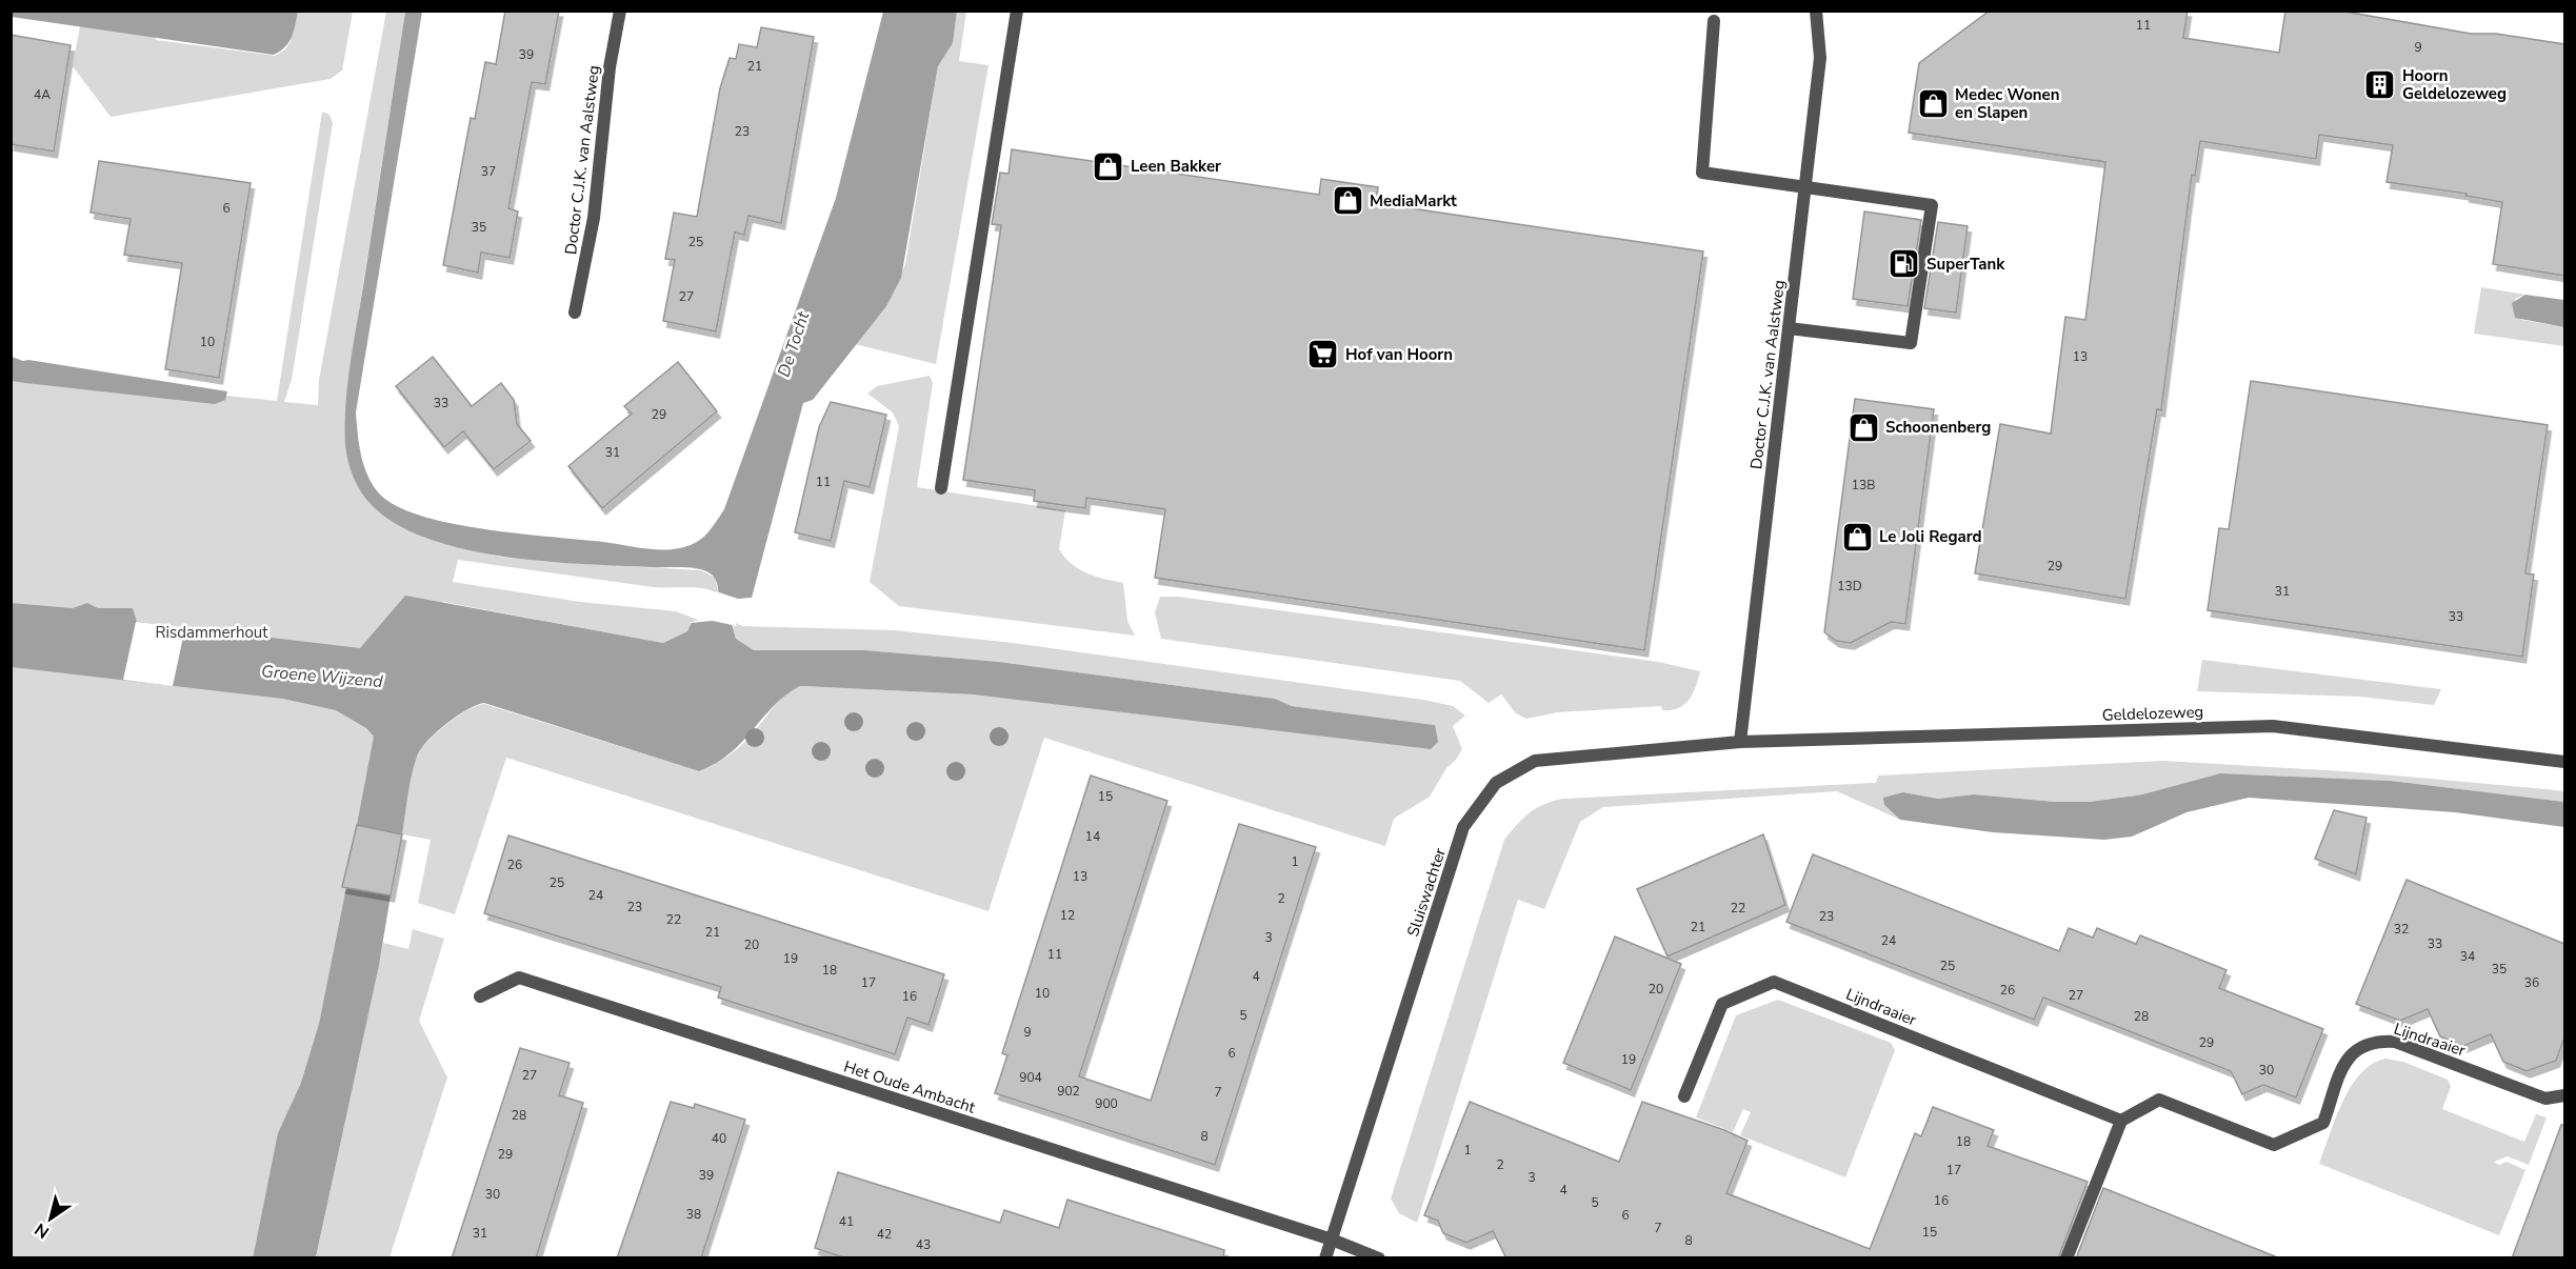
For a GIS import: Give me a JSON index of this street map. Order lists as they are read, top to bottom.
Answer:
{
  "streets": {
    "street": [
      "Doctor C.J.K. van Aalstweg",
      "Geldelozeweg",
      "Sluiswachter",
      "Lijndraaier",
      "Het Oude Ambacht"
    ]
  },
  "crossings": [
    ["Doctor C.J.K. van Aalstweg", "Geldelozeweg"],
    ["Doctor C.J.K. van Aalstweg", "Sluiswachter"],
    ["Geldelozeweg", "Sluiswachter"],
    ["Sluiswachter", "Het Oude Ambacht"]
  ],
  "water": ["De Tocht", "Groene Wijzend"],
  "parks": ["Risdammerhout"],
  "places": {
    "building": ["Hoorn Geldelozeweg"],
    "shop": [
      "Medec Wonen en Slapen",
      "Leen Bakker",
      "MediaMarkt",
      "Schoonenberg",
      "Le Joli Regard"
    ],
    "fuel station": ["SuperTank"],
    "supermarket": ["Hof van Hoorn"]
  },
  "house_numbers": [
    "11",
    "9",
    "39",
    "21",
    "4A",
    "23",
    "37",
    "6",
    "35",
    "25",
    "27",
    "10",
    "13",
    "33",
    "29",
    "31",
    "11",
    "13B",
    "29",
    "13D",
    "31",
    "33",
    "15",
    "14",
    "1",
    "26",
    "13",
    "25",
    "24",
    "2",
    "23",
    "22",
    "12",
    "23",
    "22",
    "21",
    "32",
    "21",
    "3",
    "24",
    "33",
    "20",
    "11",
    "34",
    "19",
    "25",
    "35",
    "18",
    "4",
    "17",
    "36",
    "20",
    "26",
    "10",
    "27",
    "16",
    "5",
    "28",
    "9",
    "29",
    "6",
    "19",
    "30",
    "27",
    "904",
    "902",
    "7",
    "900",
    "28",
    "8",
    "40",
    "18",
    "1",
    "29",
    "2",
    "17",
    "39",
    "3",
    "4",
    "30",
    "16",
    "5",
    "38",
    "6",
    "41",
    "7",
    "15",
    "31",
    "42",
    "8",
    "43"
  ],
  "north": "bottom left"
}
